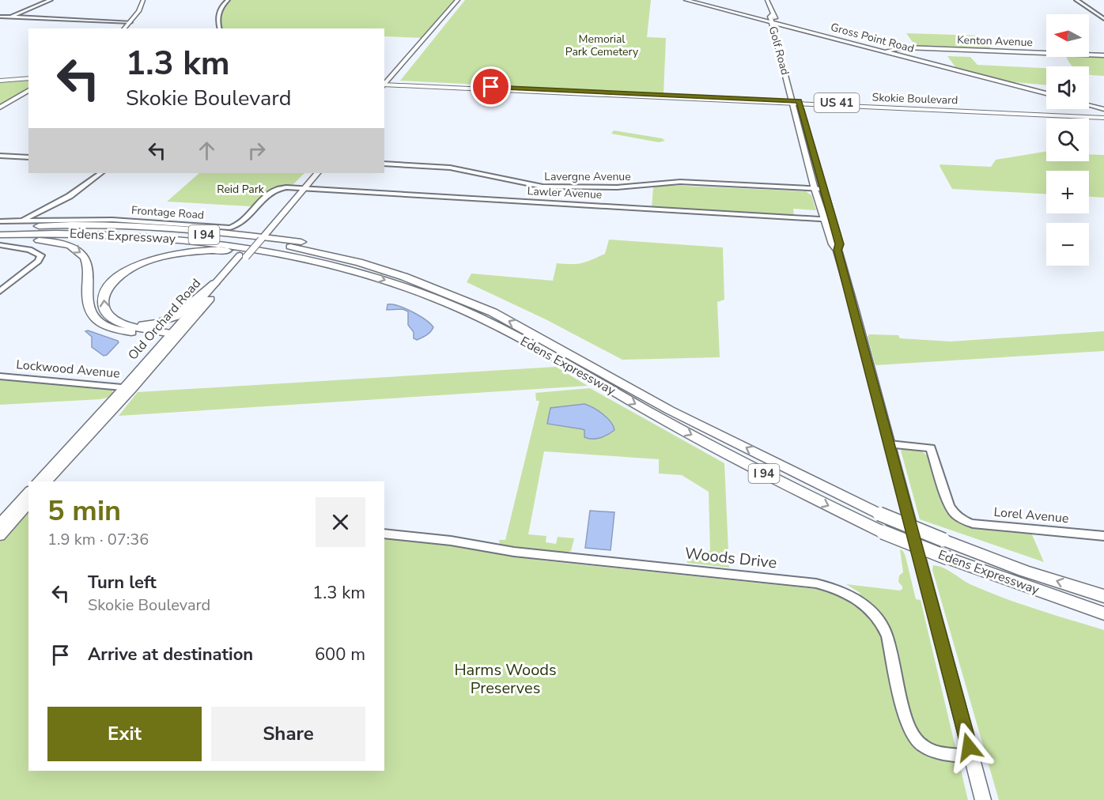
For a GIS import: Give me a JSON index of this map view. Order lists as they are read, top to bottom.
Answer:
{
  "streets": {
    "highway": ["I 94", "Edens Expressway"],
    "main road": [
      "Gross Point Road",
      "Kenton Avenue",
      "Golf Road",
      "Skokie Boulevard",
      "US 41",
      "Old Orchard Road"
    ],
    "street": [
      "Lavergne Avenue",
      "Lawler Avenue",
      "Frontage Road",
      "Lockwood Avenue",
      "Lorel Avenue",
      "Woods Drive"
    ]
  },
  "crossings": [
    ["Gross Point Road", "Kenton Avenue"],
    ["Gross Point Road", "Golf Road"],
    ["Golf Road", "Skokie Boulevard"],
    ["Golf Road", "Lavergne Avenue"],
    ["Golf Road", "Lawler Avenue"],
    ["Golf Road", "Lorel Avenue"],
    ["Golf Road", "Woods Drive"],
    ["Lawler Avenue", "Frontage Road"],
    ["Lawler Avenue", "Old Orchard Road"],
    ["Frontage Road", "Edens Expressway"],
    ["Frontage Road", "Old Orchard Road"],
    ["Old Orchard Road", "Lockwood Avenue"]
  ],
  "parks": ["Memorial Park Cemetery", "Reid Park", "Harms Woods Preserves"],
  "north": "left",
  "page": {
    "map_buttons": ["+", "−"],
    "turn": ["1.3 km", "Skokie Boulevard"],
    "heading": ["5 min", "1.9 km · 07:36"],
    "list": [
      {
        "name": "Turn left",
        "note": "Skokie Boulevard",
        "value": "1.3 km"
      },
      {
        "name": "Arrive at destination",
        "value": "600 m"
      }
    ],
    "buttons": ["Exit", "Share"]
  }
}
